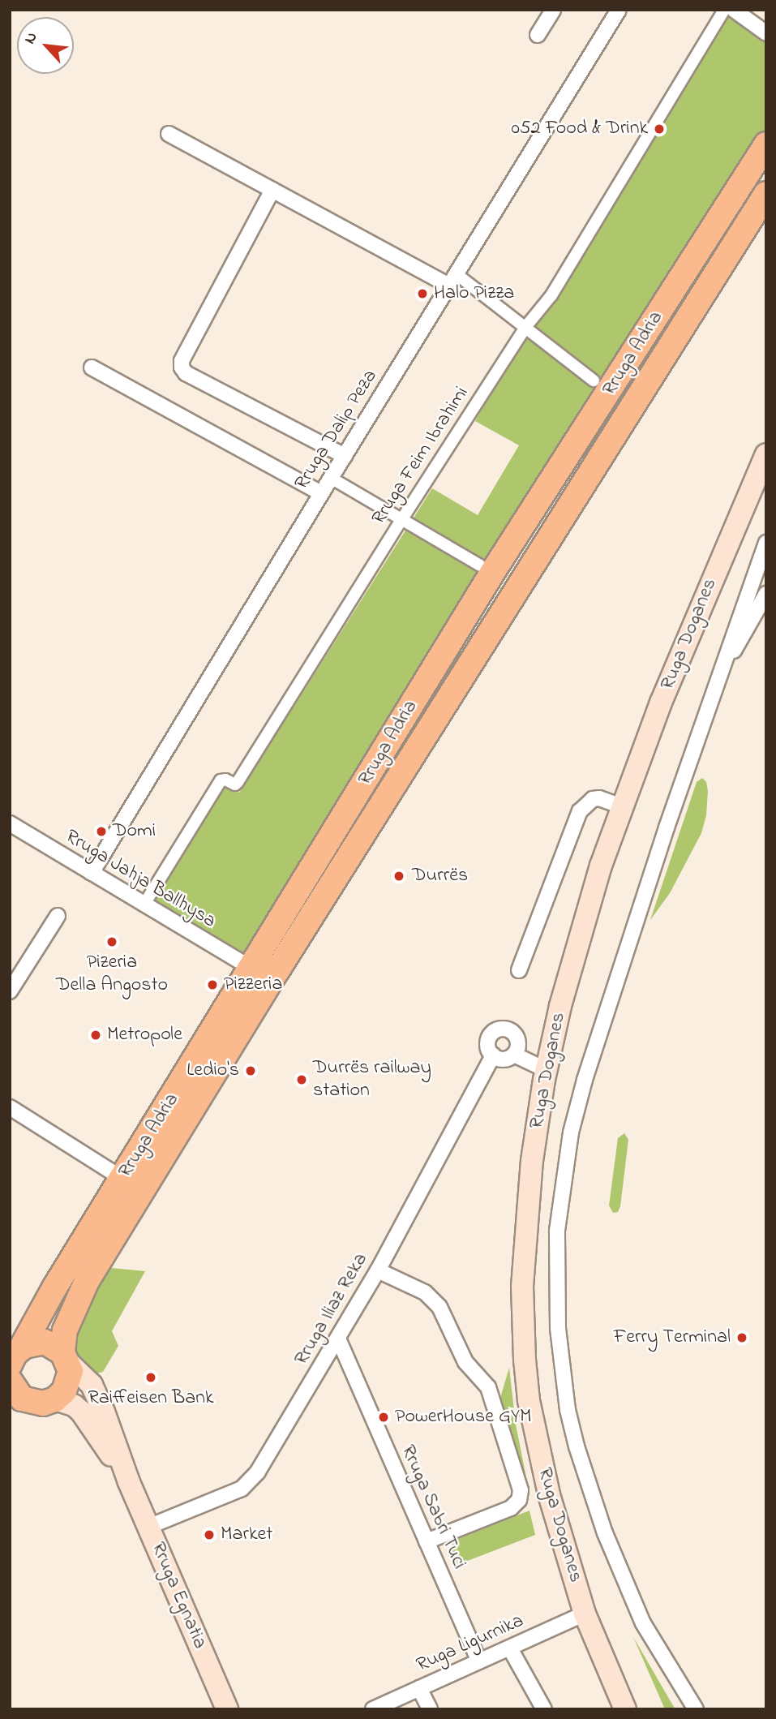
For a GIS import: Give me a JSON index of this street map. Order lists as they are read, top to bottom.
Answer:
{
  "streets": {
    "main road": ["Rruga Adria", "Ruga Doganes", "Rruga Egnatia"],
    "street": [
      "Rruga Dalip Peza",
      "Rruga Feim Ibrahimi",
      "Rruga Jahja Ballhysa",
      "Rruga Iliaz Reka",
      "Rruga Sabri Tuci",
      "Ruga Ligurnika"
    ]
  },
  "crossings": [
    ["Rruga Adria", "Rruga Jahja Ballhysa"],
    ["Rruga Adria", "Rruga Egnatia"],
    ["Rruga Dalip Peza", "Rruga Jahja Ballhysa"],
    ["Rruga Feim Ibrahimi", "Rruga Jahja Ballhysa"],
    ["Ruga Doganes", "Ruga Ligurnika"],
    ["Rruga Iliaz Reka", "Rruga Sabri Tuci"],
    ["Rruga Iliaz Reka", "Rruga Egnatia"],
    ["Rruga Sabri Tuci", "Ruga Ligurnika"]
  ],
  "places": [
    "052 Food & Drink",
    "Halo Pizza",
    "Domi",
    "Durrës",
    "Pizeria Della Angosto",
    "Pizzeria",
    "Metropole",
    "Ledio's",
    "Durrës railway station",
    "Ferry Terminal",
    "Raiffeisen Bank",
    "PowerHouse GYM",
    "Market"
  ],
  "north": "top left"
}
